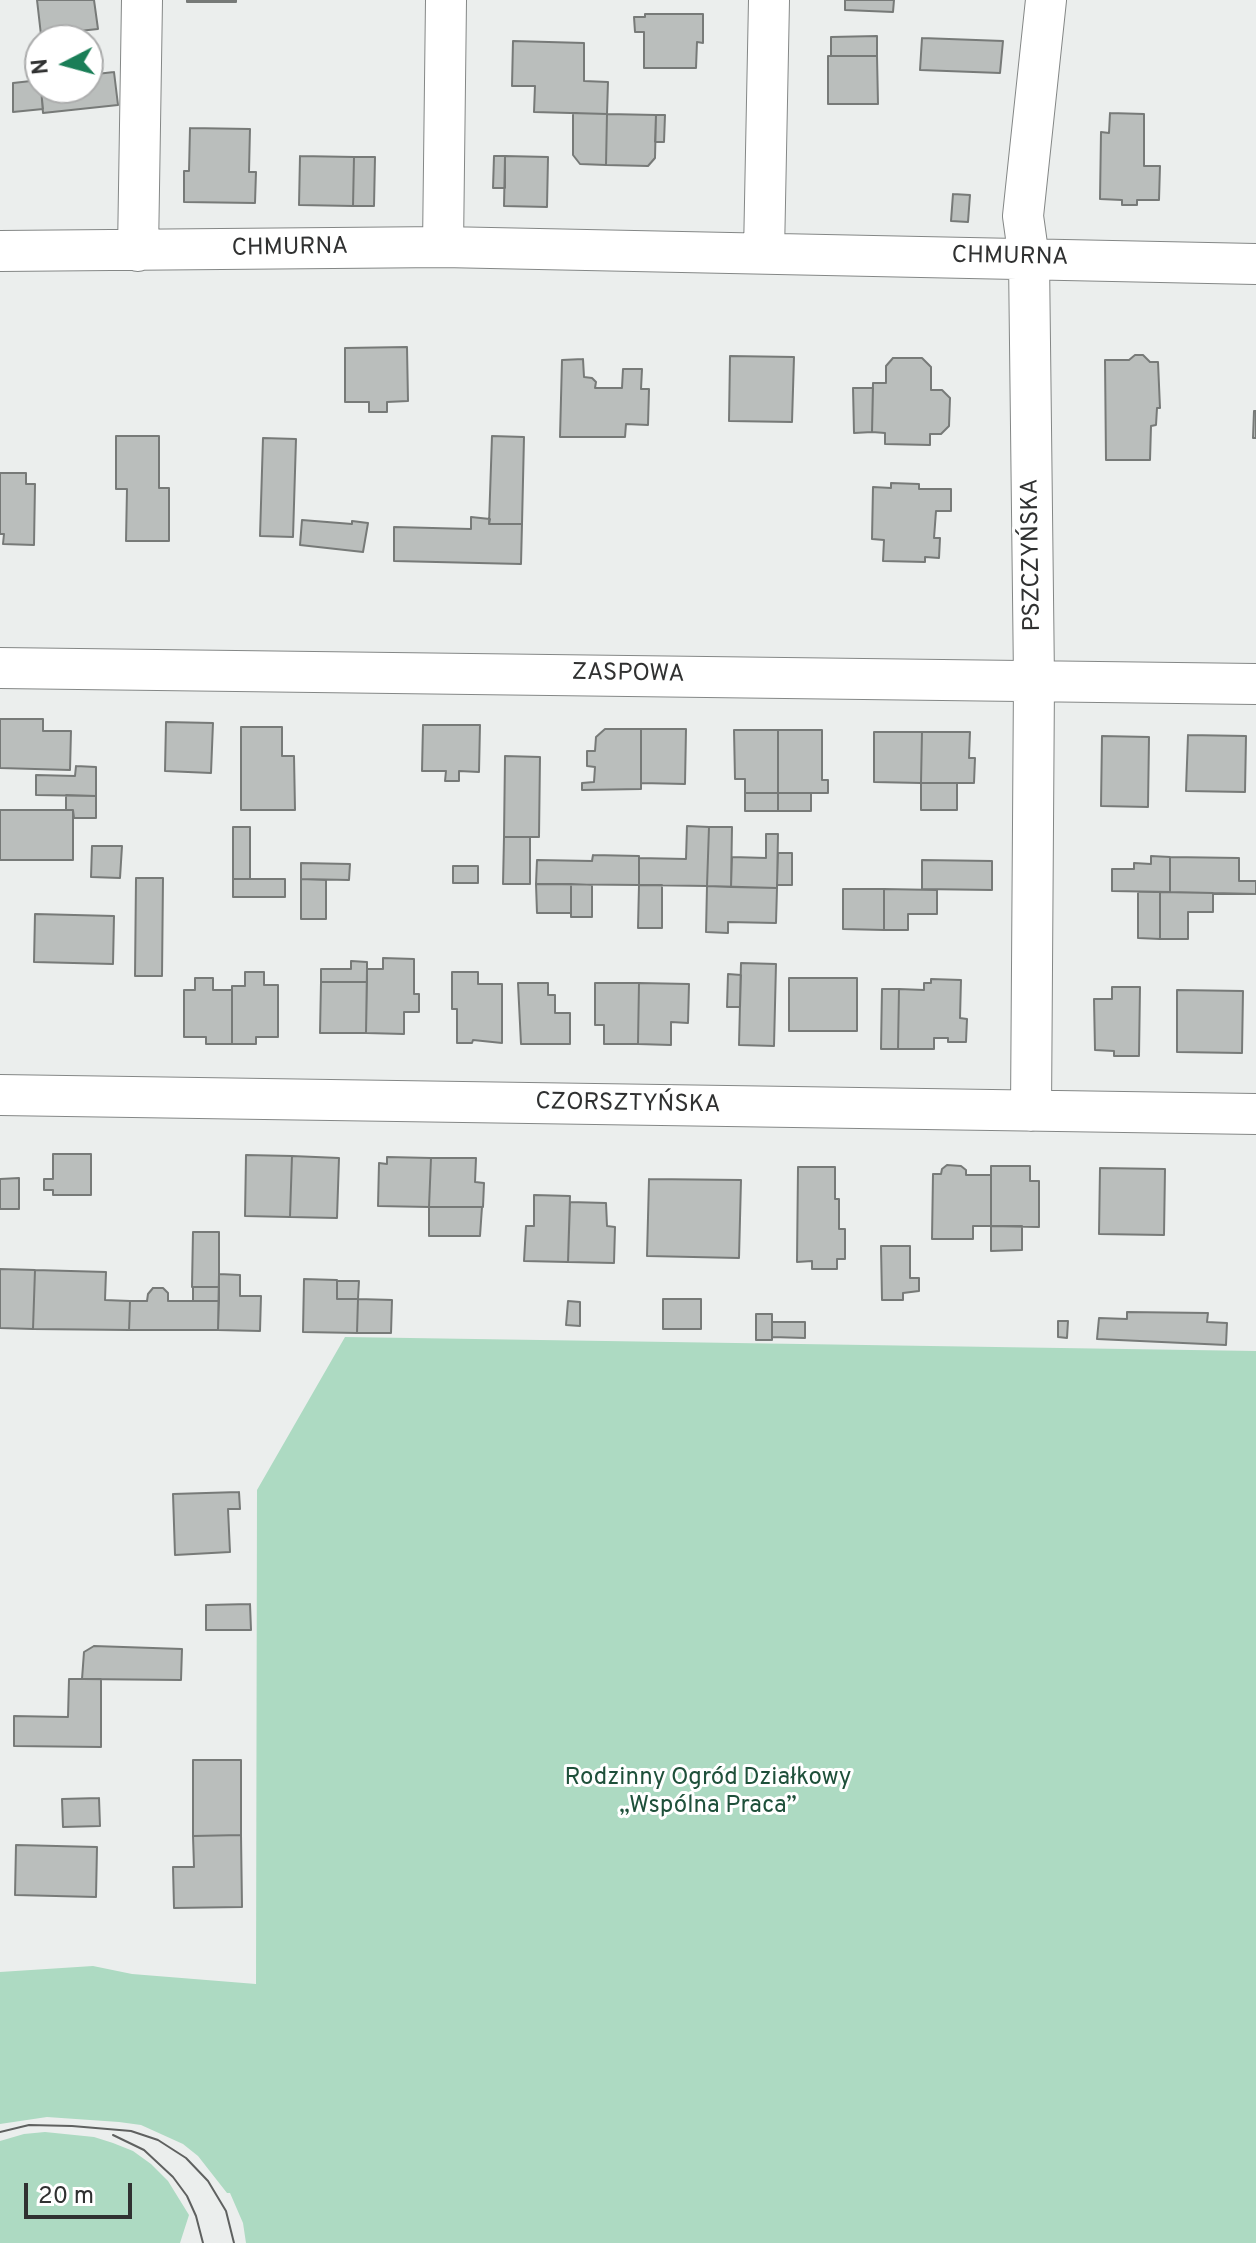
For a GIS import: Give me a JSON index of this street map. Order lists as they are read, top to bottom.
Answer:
{
  "streets": {
    "street": [
      "CHMURNA",
      "PSZCZYŃSKA",
      "ZASPOWA",
      "CZORSZTYŃSKA"
    ]
  },
  "crossings": [
    ["CHMURNA", "PSZCZYŃSKA"],
    ["PSZCZYŃSKA", "ZASPOWA"],
    ["PSZCZYŃSKA", "CZORSZTYŃSKA"]
  ],
  "parks": ["Rodzinny Ogród Działkowy „Wspólna Praca”"],
  "scale_bar": "20 m",
  "north": "left"
}
